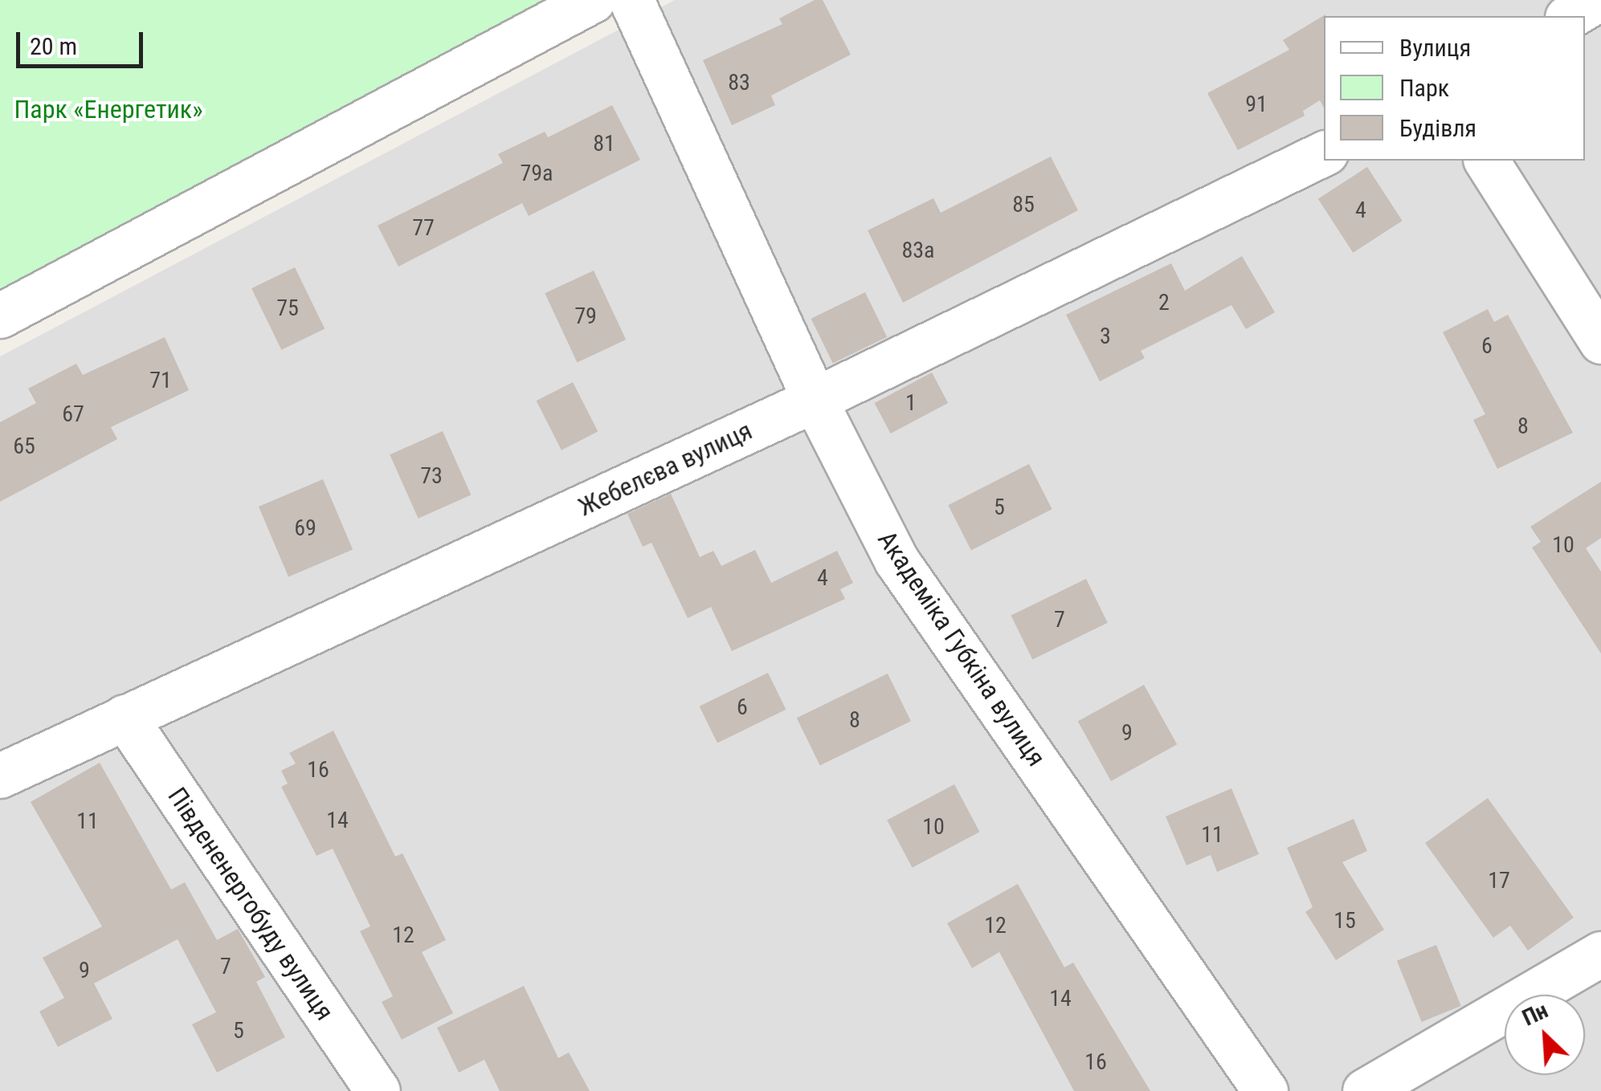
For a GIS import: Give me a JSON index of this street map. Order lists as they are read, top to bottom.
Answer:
{
  "streets": {
    "street": ["Жебелєва вулиця", "Академіка Губкіна вулиця", "Південенергобуду вулиця"]
  },
  "crossings": [
    ["Жебелєва вулиця", "Академіка Губкіна вулиця"],
    ["Жебелєва вулиця", "Південенергобуду вулиця"]
  ],
  "parks": ["Парк «Енергетик»"],
  "house_numbers": [
    "83",
    "91",
    "81",
    "79а",
    "85",
    "4",
    "77",
    "83а",
    "2",
    "75",
    "79",
    "3",
    "6",
    "71",
    "1",
    "67",
    "8",
    "65",
    "73",
    "5",
    "69",
    "10",
    "4",
    "7",
    "6",
    "8",
    "9",
    "16",
    "14",
    "11",
    "10",
    "11",
    "17",
    "15",
    "12",
    "12",
    "7",
    "9",
    "14",
    "5",
    "16"
  ],
  "legend": ["Вулиця", "Парк", "Будівля"],
  "scale_bar": "20 m",
  "north": "top left"
}
